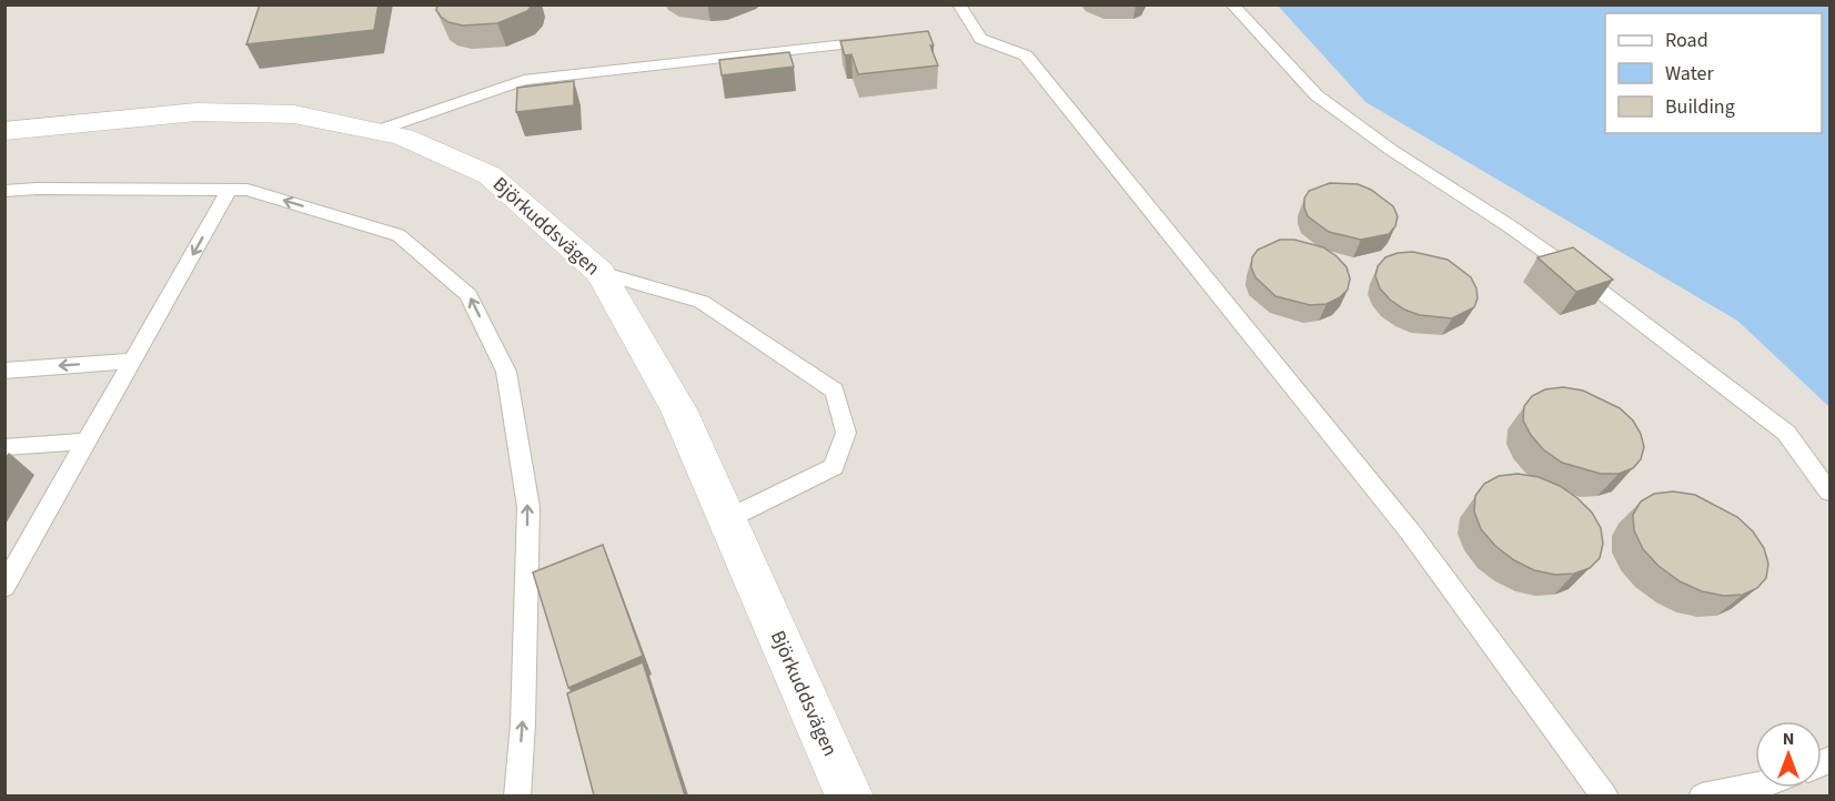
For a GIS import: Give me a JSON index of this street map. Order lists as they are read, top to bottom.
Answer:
{
  "streets": {
    "street": ["Björkuddsvägen"]
  },
  "legend": ["Road", "Water", "Building"],
  "north": "top"
}
